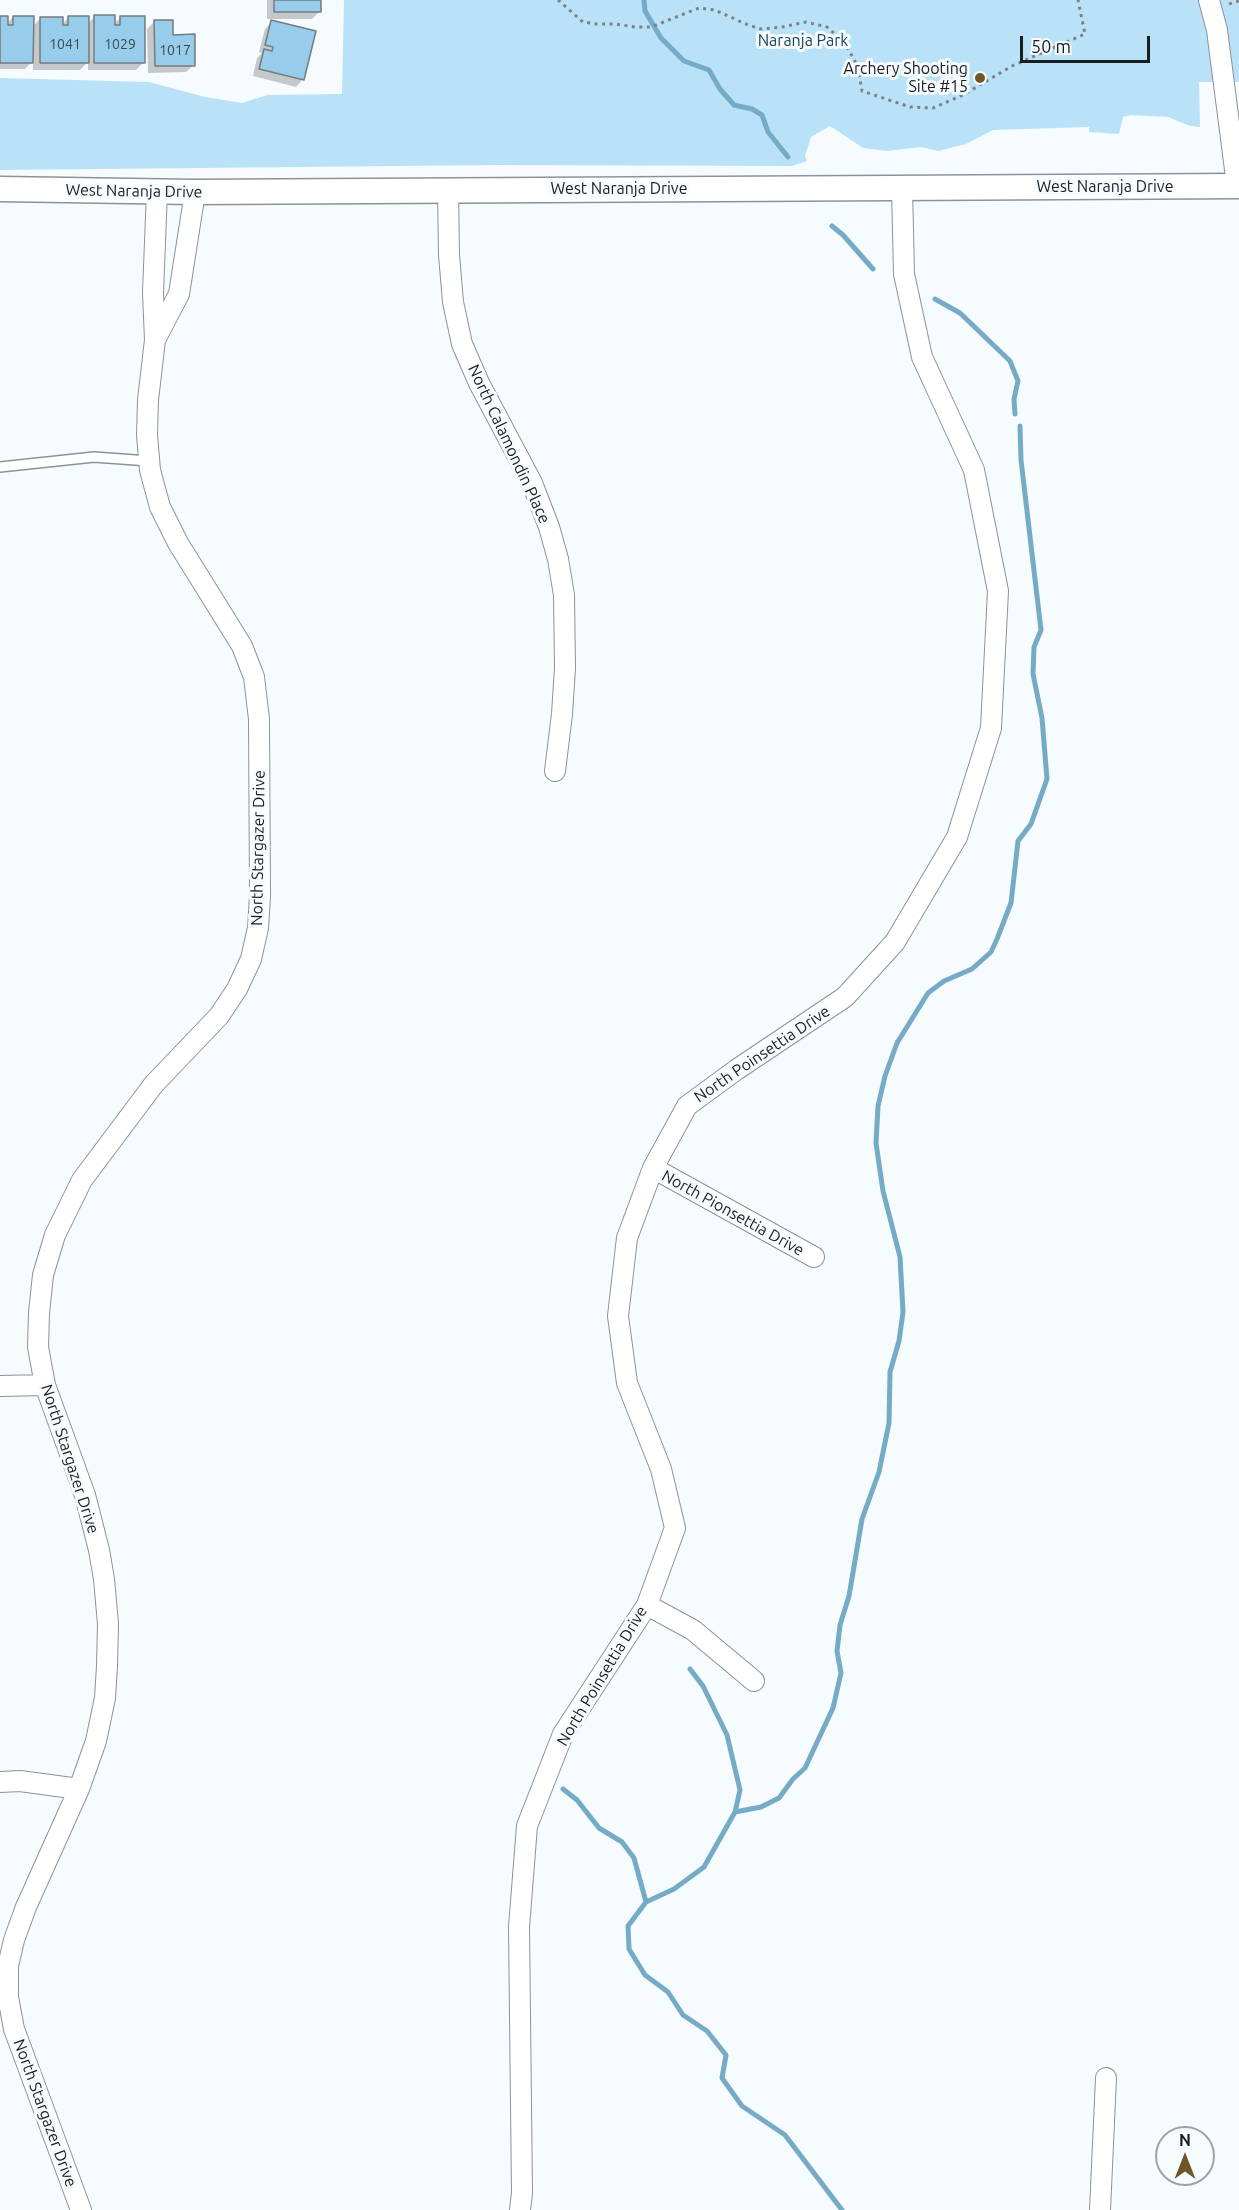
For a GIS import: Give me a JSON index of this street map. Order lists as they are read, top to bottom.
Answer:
{
  "streets": {
    "street": [
      "West Naranja Drive",
      "North Calamondin Place",
      "North Stargazer Drive",
      "North Poinsettia Drive",
      "North Pionsettia Drive"
    ]
  },
  "crossings": [
    ["West Naranja Drive", "North Calamondin Place"],
    ["West Naranja Drive", "North Stargazer Drive"],
    ["West Naranja Drive", "North Poinsettia Drive"],
    ["North Poinsettia Drive", "North Pionsettia Drive"]
  ],
  "parks": ["Naranja Park"],
  "places": ["Archery Shooting Site #15"],
  "house_numbers": ["1041", "1029", "1017"],
  "scale_bar": "50 m",
  "north": "top"
}
